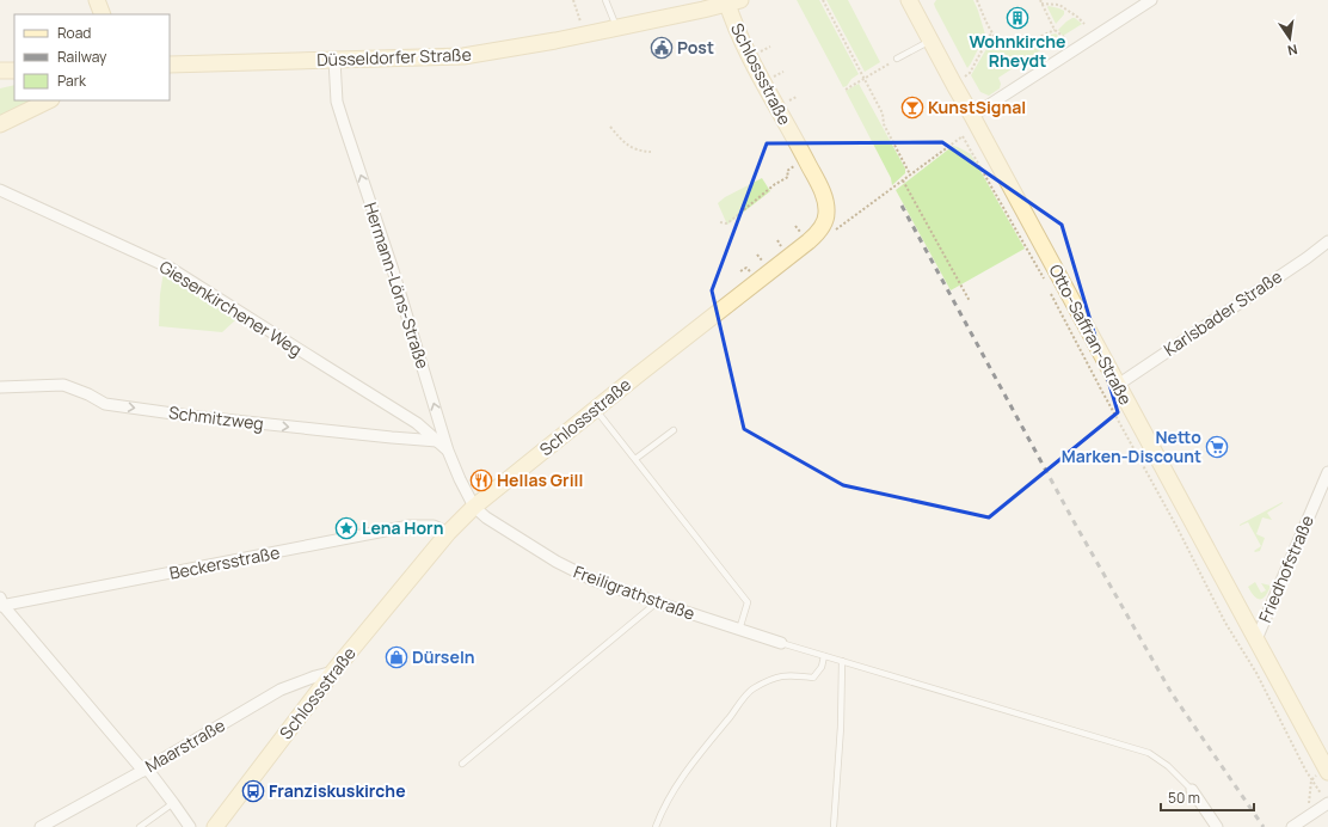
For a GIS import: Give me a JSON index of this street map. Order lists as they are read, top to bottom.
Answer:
{
  "streets": {
    "main road": ["Düsseldorfer Straße", "Schlossstraße", "Otto-Saffran-Straße"],
    "street": [
      "Hermann-Löns-Straße",
      "Giesenkirchener Weg",
      "Karlsbader Straße",
      "Schmitzweg",
      "Beckersstraße",
      "Friedhofstraße",
      "Freiligrathstraße",
      "Maarstraße"
    ]
  },
  "crossings": [
    ["Düsseldorfer Straße", "Schlossstraße"],
    ["Düsseldorfer Straße", "Hermann-Löns-Straße"],
    ["Schlossstraße", "Hermann-Löns-Straße"],
    ["Schlossstraße", "Beckersstraße"],
    ["Schlossstraße", "Freiligrathstraße"],
    ["Schlossstraße", "Maarstraße"],
    ["Hermann-Löns-Straße", "Giesenkirchener Weg"],
    ["Hermann-Löns-Straße", "Freiligrathstraße"],
    ["Giesenkirchener Weg", "Schmitzweg"],
    ["Karlsbader Straße", "Otto-Saffran-Straße"],
    ["Otto-Saffran-Straße", "Friedhofstraße"]
  ],
  "one_way": ["Hermann-Löns-Straße", "Schmitzweg"],
  "places": {
    "building": ["Wohnkirche Rheydt"],
    "public building": ["Post"],
    "bar": ["KunstSignal"],
    "supermarket": ["Netto Marken-Discount"],
    "restaurant": ["Hellas Grill"],
    "place": ["Lena Horn"],
    "shop": ["Dürseln"],
    "bus stop": ["Franziskuskirche"]
  },
  "legend": ["Road", "Railway", "Park"],
  "scale_bar": "50 m",
  "north": "bottom"
}
